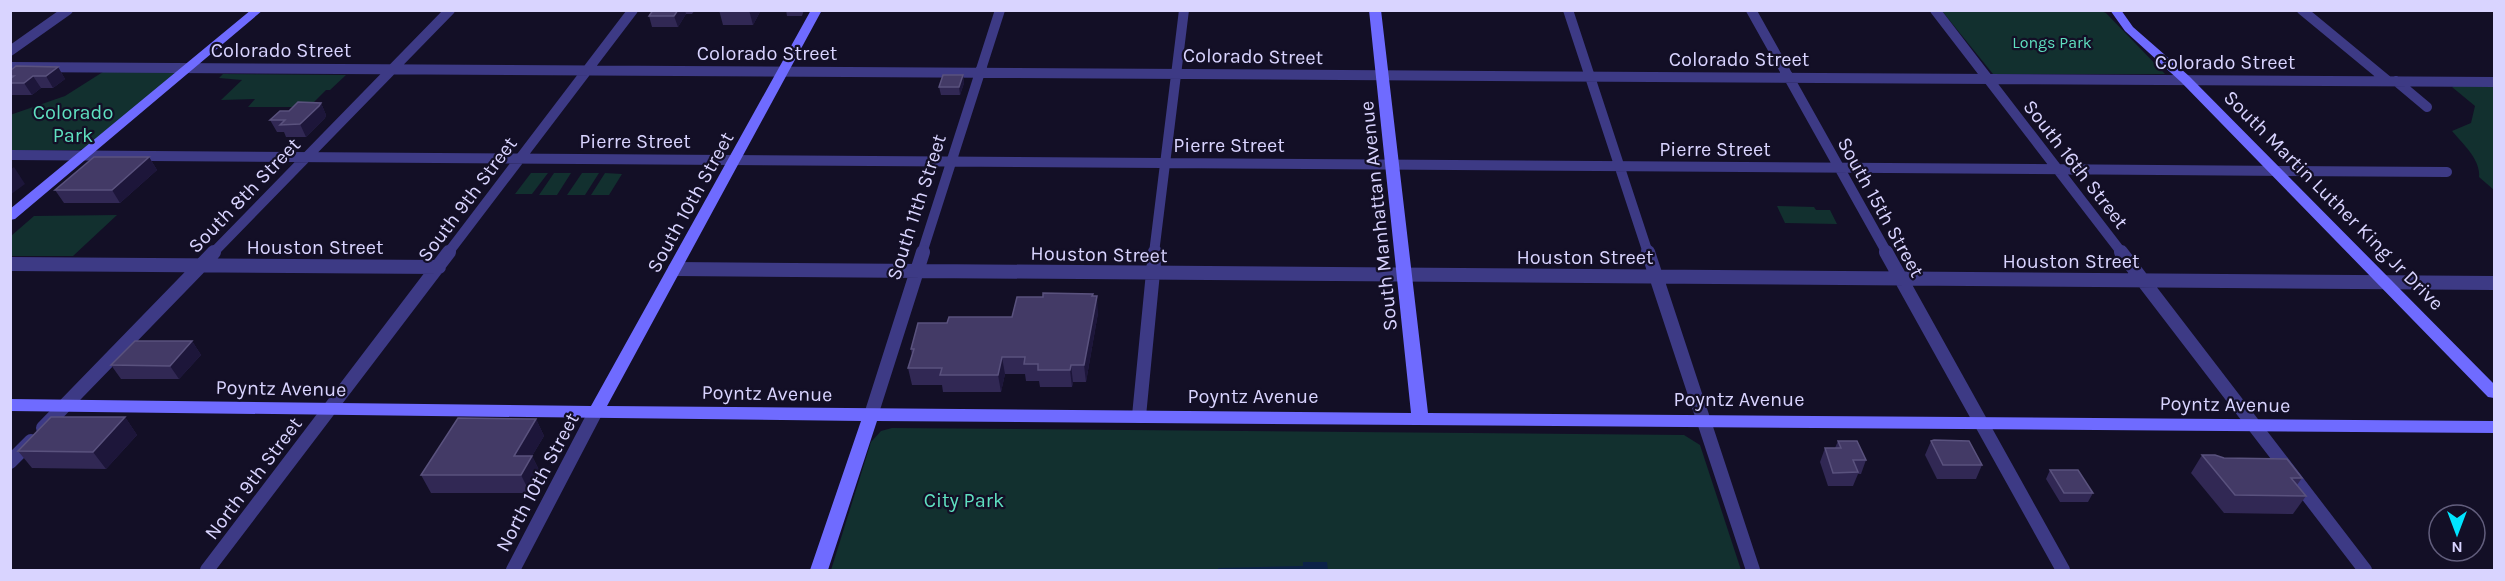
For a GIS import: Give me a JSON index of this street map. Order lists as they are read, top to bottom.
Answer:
{
  "streets": {
    "street": [
      "Colorado Street",
      "Pierre Street",
      "South 16th Street",
      "South 8th Street",
      "South 9th Street",
      "South Martin Luther King Jr Drive",
      "South 10th Street",
      "South 11th Street",
      "South 15th Street",
      "South Manhattan Avenue",
      "Houston Street",
      "Poyntz Avenue",
      "North 9th Street",
      "North 10th Street"
    ]
  },
  "crossings": [
    ["Colorado Street", "South 16th Street"],
    ["Colorado Street", "South 8th Street"],
    ["Colorado Street", "South 9th Street"],
    ["Colorado Street", "South Martin Luther King Jr Drive"],
    ["Colorado Street", "South 10th Street"],
    ["Colorado Street", "South 11th Street"],
    ["Colorado Street", "South 15th Street"],
    ["Colorado Street", "South Manhattan Avenue"],
    ["Pierre Street", "South 16th Street"],
    ["Pierre Street", "South 8th Street"],
    ["Pierre Street", "South 9th Street"],
    ["Pierre Street", "South Martin Luther King Jr Drive"],
    ["Pierre Street", "South 10th Street"],
    ["Pierre Street", "South 11th Street"],
    ["Pierre Street", "South 15th Street"],
    ["Pierre Street", "South Manhattan Avenue"],
    ["South 16th Street", "Houston Street"],
    ["South 16th Street", "Poyntz Avenue"],
    ["South 8th Street", "Houston Street"],
    ["South 8th Street", "Poyntz Avenue"],
    ["South 9th Street", "Houston Street"],
    ["South 9th Street", "Poyntz Avenue"],
    ["South 9th Street", "North 9th Street"],
    ["South Martin Luther King Jr Drive", "Houston Street"],
    ["South 10th Street", "Houston Street"],
    ["South 10th Street", "Poyntz Avenue"],
    ["South 10th Street", "North 10th Street"],
    ["South 11th Street", "Houston Street"],
    ["South 11th Street", "Poyntz Avenue"],
    ["South 15th Street", "Houston Street"],
    ["South 15th Street", "Poyntz Avenue"],
    ["South Manhattan Avenue", "Houston Street"],
    ["South Manhattan Avenue", "Poyntz Avenue"],
    ["Poyntz Avenue", "North 9th Street"],
    ["Poyntz Avenue", "North 10th Street"]
  ],
  "parks": ["Longs Park", "Colorado Park", "City Park"],
  "north": "bottom"
}
